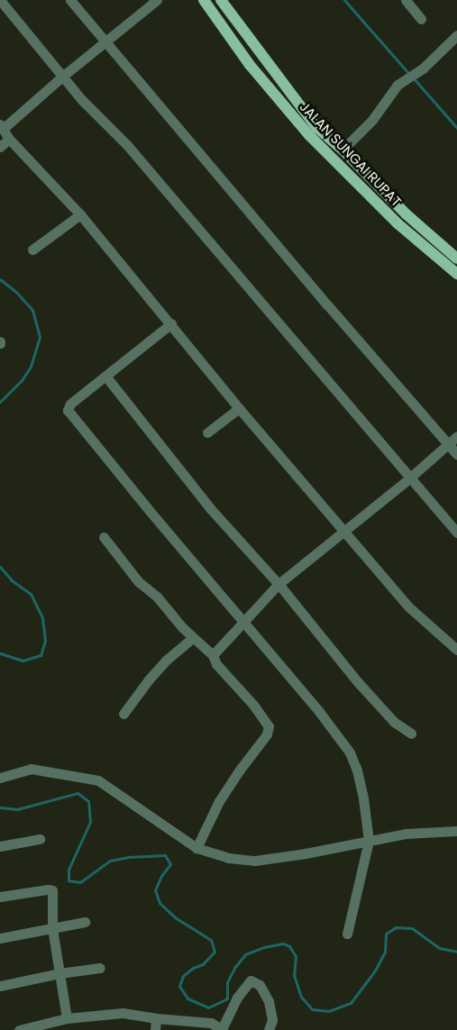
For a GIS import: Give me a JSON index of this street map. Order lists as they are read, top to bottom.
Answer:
{
  "streets": {
    "main road": ["JALAN SUNGAI RUPAT"]
  }
}
